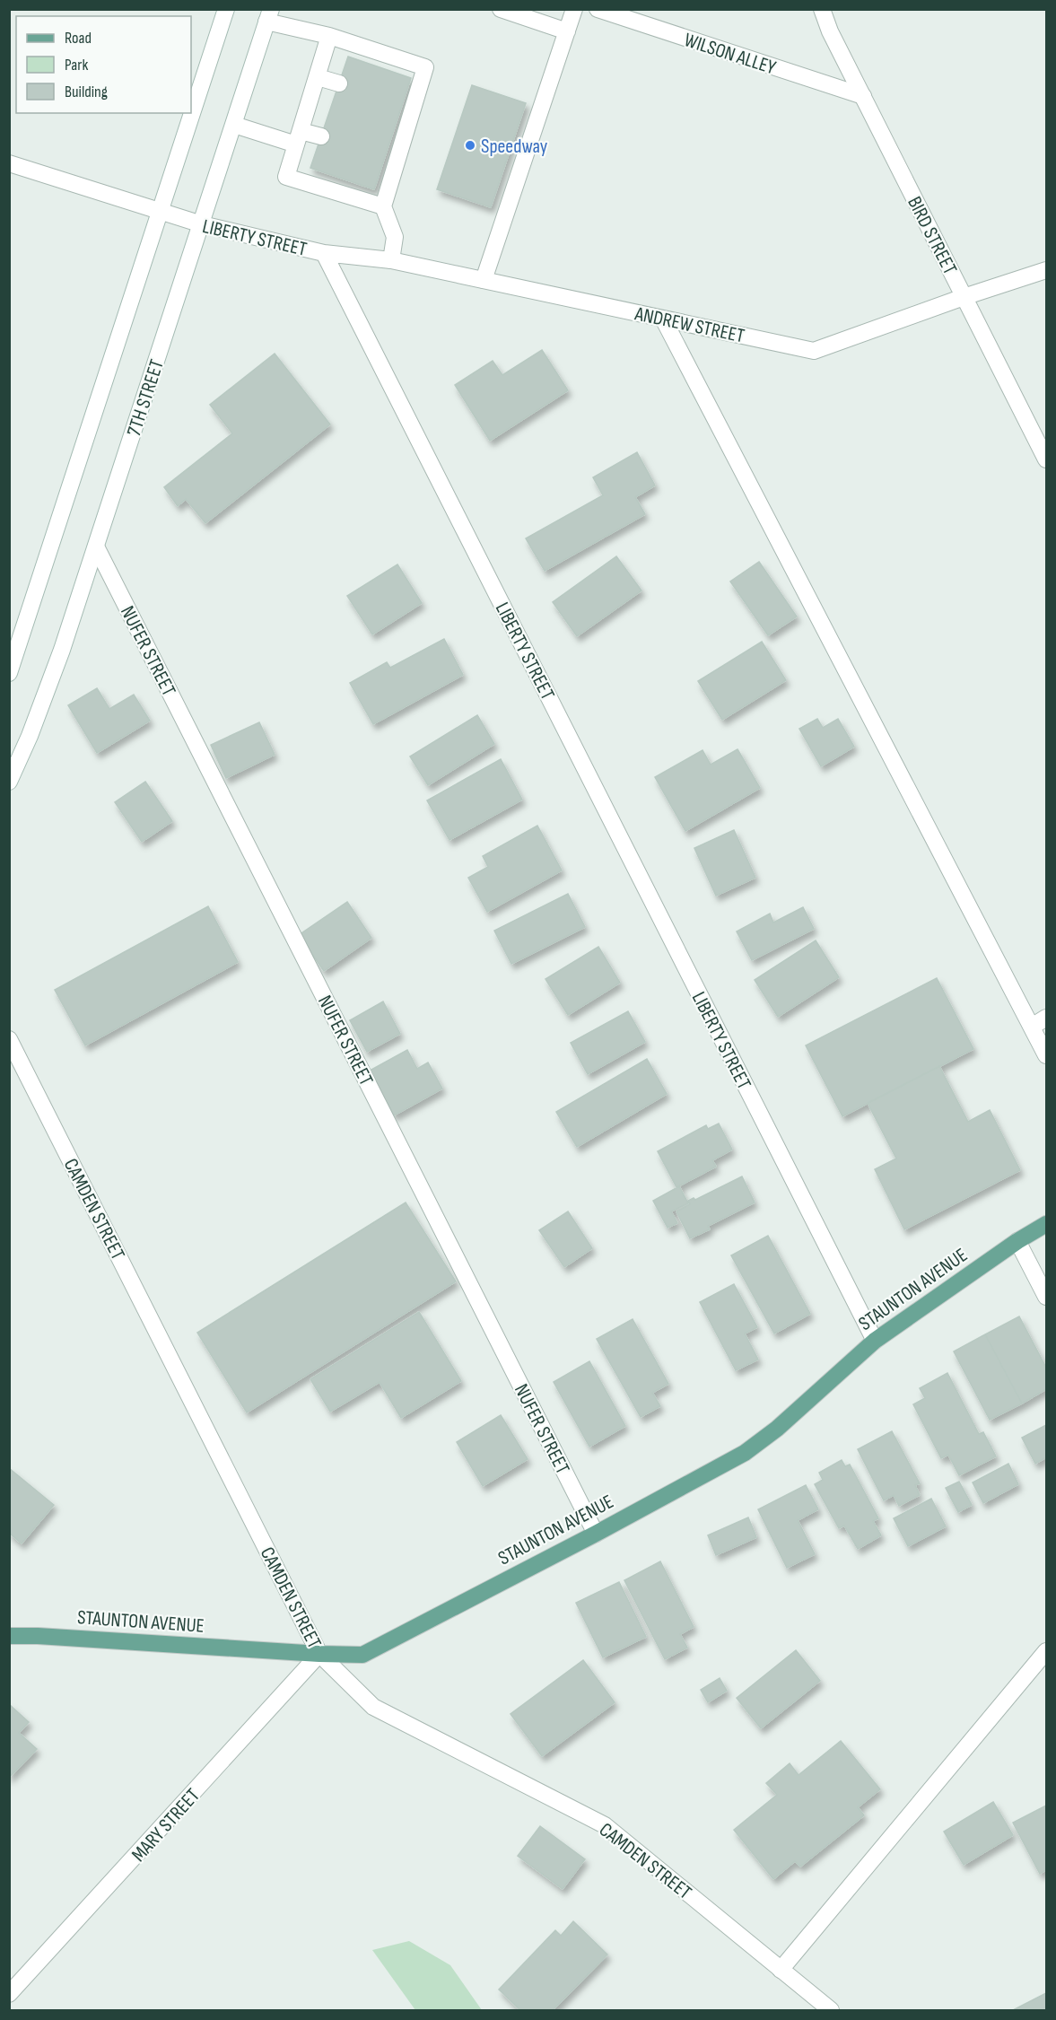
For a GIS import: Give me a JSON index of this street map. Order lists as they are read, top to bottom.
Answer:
{
  "streets": {
    "main road": ["STAUNTON AVENUE"],
    "street": [
      "WILSON ALLEY",
      "BIRD STREET",
      "LIBERTY STREET",
      "ANDREW STREET",
      "7TH STREET",
      "NUFER STREET",
      "CAMDEN STREET",
      "MARY STREET"
    ]
  },
  "crossings": [
    ["WILSON ALLEY", "BIRD STREET"],
    ["BIRD STREET", "ANDREW STREET"],
    ["LIBERTY STREET", "ANDREW STREET"],
    ["LIBERTY STREET", "7TH STREET"],
    ["LIBERTY STREET", "STAUNTON AVENUE"],
    ["7TH STREET", "NUFER STREET"],
    ["NUFER STREET", "STAUNTON AVENUE"],
    ["CAMDEN STREET", "STAUNTON AVENUE"],
    ["CAMDEN STREET", "MARY STREET"],
    ["STAUNTON AVENUE", "MARY STREET"]
  ],
  "places": ["Speedway"],
  "legend": ["Road", "Park", "Building"]
}
